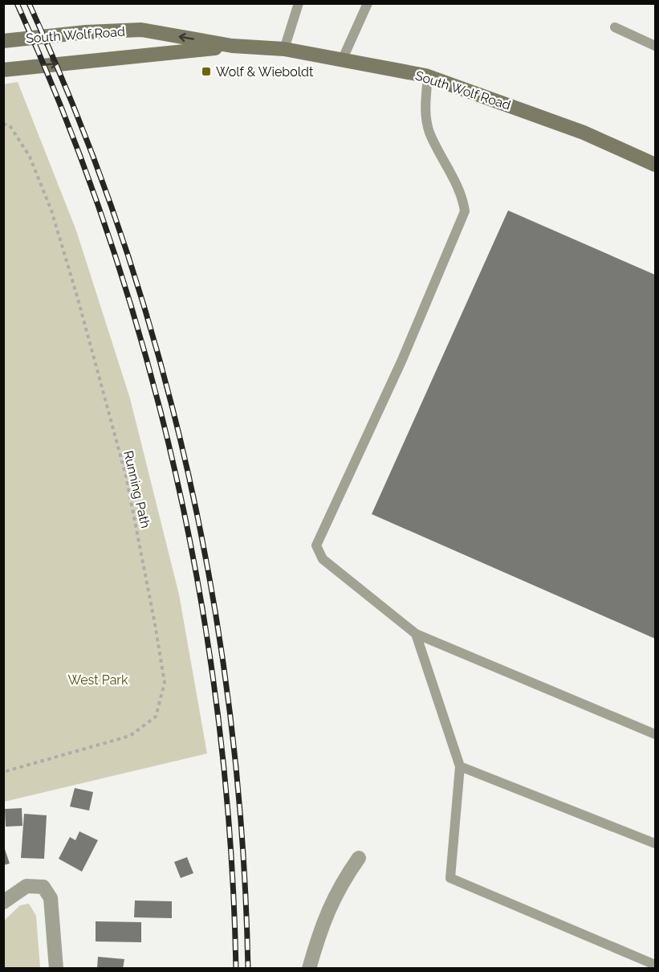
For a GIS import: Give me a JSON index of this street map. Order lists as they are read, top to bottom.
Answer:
{
  "streets": {
    "main road": ["South Wolf Road"],
    "path": ["Running Path"]
  },
  "parks": ["West Park"],
  "places": {
    "transit": ["Wolf & Wieboldt"]
  }
}
